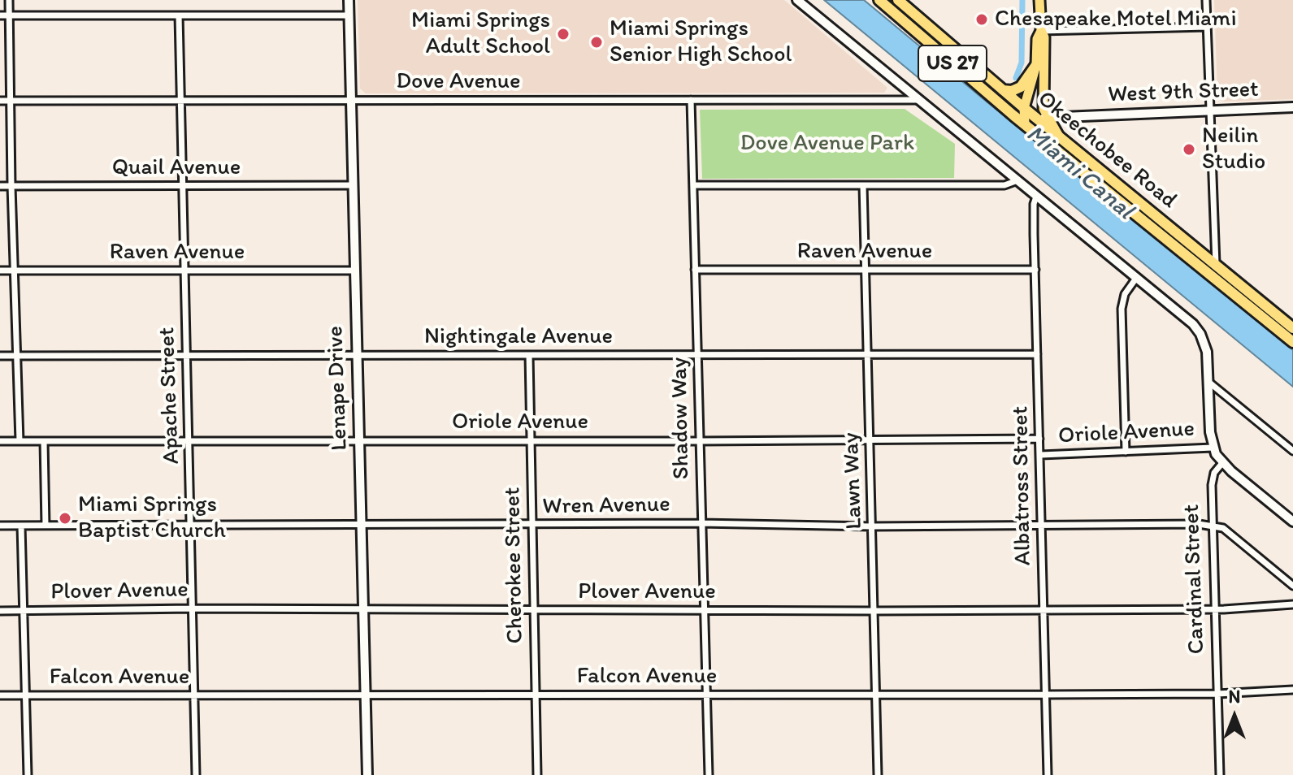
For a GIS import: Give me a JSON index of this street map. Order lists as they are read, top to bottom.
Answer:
{
  "streets": {
    "highway": ["US 27", "Okeechobee Road"],
    "street": [
      "Dove Avenue",
      "West 9th Street",
      "Quail Avenue",
      "Raven Avenue",
      "Nightingale Avenue",
      "Lenape Drive",
      "Apache Street",
      "Shadow Way",
      "Oriole Avenue",
      "Lawn Way",
      "Albatross Street",
      "Wren Avenue",
      "Cherokee Street",
      "Cardinal Street",
      "Plover Avenue",
      "Falcon Avenue"
    ]
  },
  "crossings": [
    ["Dove Avenue", "Lenape Drive"],
    ["Dove Avenue", "Apache Street"],
    ["Dove Avenue", "Shadow Way"],
    ["West 9th Street", "Okeechobee Road"],
    ["Quail Avenue", "Lenape Drive"],
    ["Quail Avenue", "Apache Street"],
    ["Raven Avenue", "Lenape Drive"],
    ["Raven Avenue", "Apache Street"],
    ["Raven Avenue", "Shadow Way"],
    ["Raven Avenue", "Lawn Way"],
    ["Raven Avenue", "Albatross Street"],
    ["Nightingale Avenue", "Lenape Drive"],
    ["Nightingale Avenue", "Apache Street"],
    ["Nightingale Avenue", "Shadow Way"],
    ["Nightingale Avenue", "Lawn Way"],
    ["Nightingale Avenue", "Albatross Street"],
    ["Nightingale Avenue", "Cherokee Street"],
    ["Lenape Drive", "Oriole Avenue"],
    ["Lenape Drive", "Wren Avenue"],
    ["Lenape Drive", "Plover Avenue"],
    ["Lenape Drive", "Falcon Avenue"],
    ["Apache Street", "Oriole Avenue"],
    ["Apache Street", "Wren Avenue"],
    ["Apache Street", "Plover Avenue"],
    ["Apache Street", "Falcon Avenue"],
    ["Shadow Way", "Oriole Avenue"],
    ["Shadow Way", "Wren Avenue"],
    ["Shadow Way", "Plover Avenue"],
    ["Shadow Way", "Falcon Avenue"],
    ["Oriole Avenue", "Lawn Way"],
    ["Oriole Avenue", "Albatross Street"],
    ["Oriole Avenue", "Cherokee Street"],
    ["Lawn Way", "Wren Avenue"],
    ["Lawn Way", "Plover Avenue"],
    ["Lawn Way", "Falcon Avenue"],
    ["Albatross Street", "Wren Avenue"],
    ["Albatross Street", "Plover Avenue"],
    ["Albatross Street", "Falcon Avenue"],
    ["Wren Avenue", "Cherokee Street"],
    ["Wren Avenue", "Cardinal Street"],
    ["Cherokee Street", "Plover Avenue"],
    ["Cherokee Street", "Falcon Avenue"],
    ["Cardinal Street", "Plover Avenue"],
    ["Cardinal Street", "Falcon Avenue"]
  ],
  "water": ["Miami Canal"],
  "parks": ["Dove Avenue Park"],
  "places": [
    "Chesapeake Motel Miami",
    "Miami Springs Adult School",
    "Miami Springs Senior High School",
    "Neilin Studio",
    "Miami Springs Baptist Church"
  ],
  "north": "top"
}
